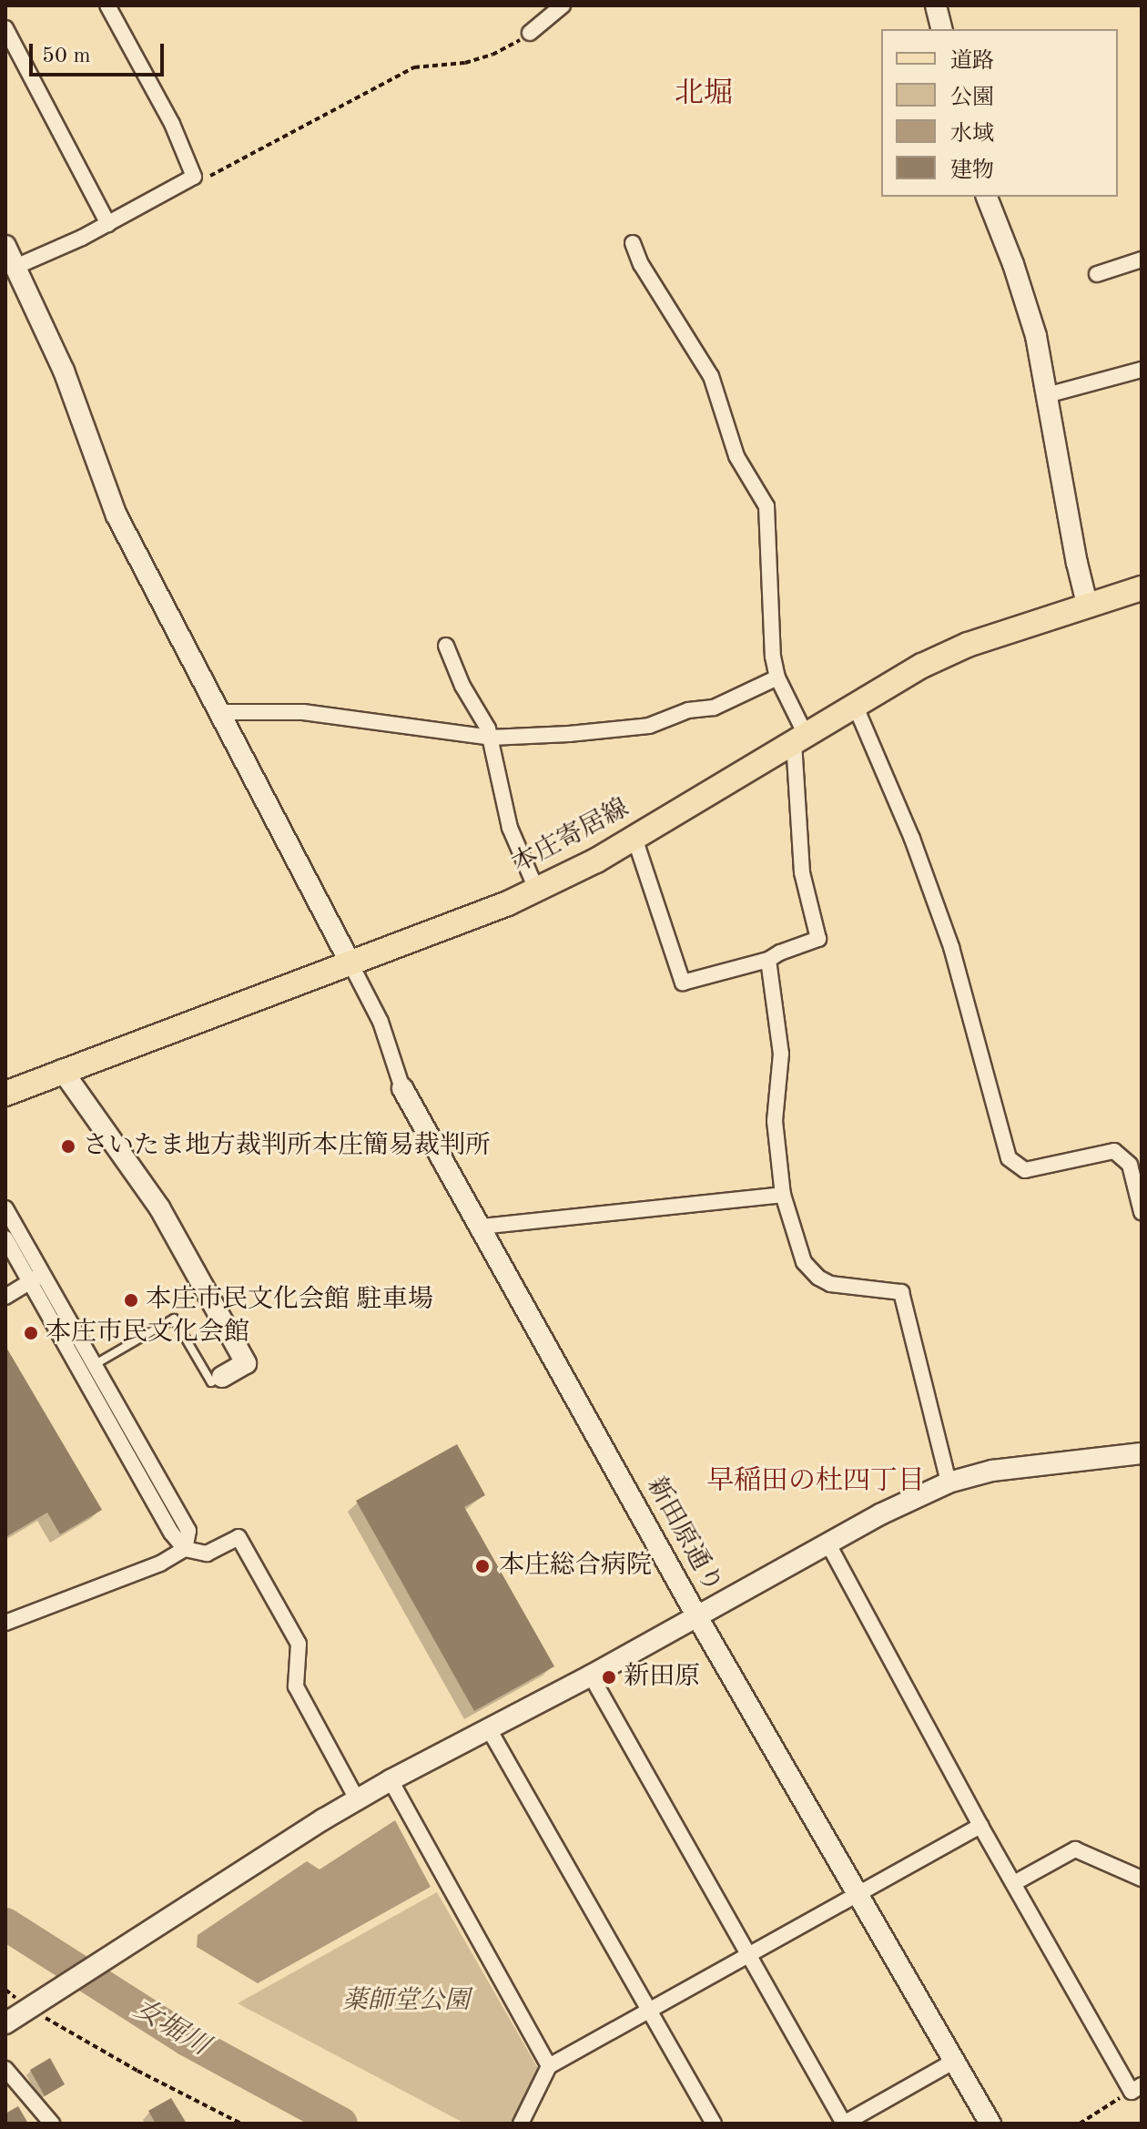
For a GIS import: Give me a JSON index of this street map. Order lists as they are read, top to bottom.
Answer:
{
  "streets": {
    "main road": ["本庄寄居線"],
    "street": ["新田原通り"]
  },
  "crossings": [
    ["本庄寄居線", "新田原通り"]
  ],
  "districts": ["北堀", "早稲田の杜四丁目"],
  "water": ["女堀川"],
  "parks": ["薬師堂公園"],
  "places": [
    "さいたま地方裁判所本庄簡易裁判所",
    "本庄市民文化会館 駐車場",
    "本庄市民文化会館",
    "本庄総合病院",
    "新田原"
  ],
  "legend": [
    "道路",
    "公園",
    "水域",
    "建物"
  ],
  "scale_bar": "50 m"
}
